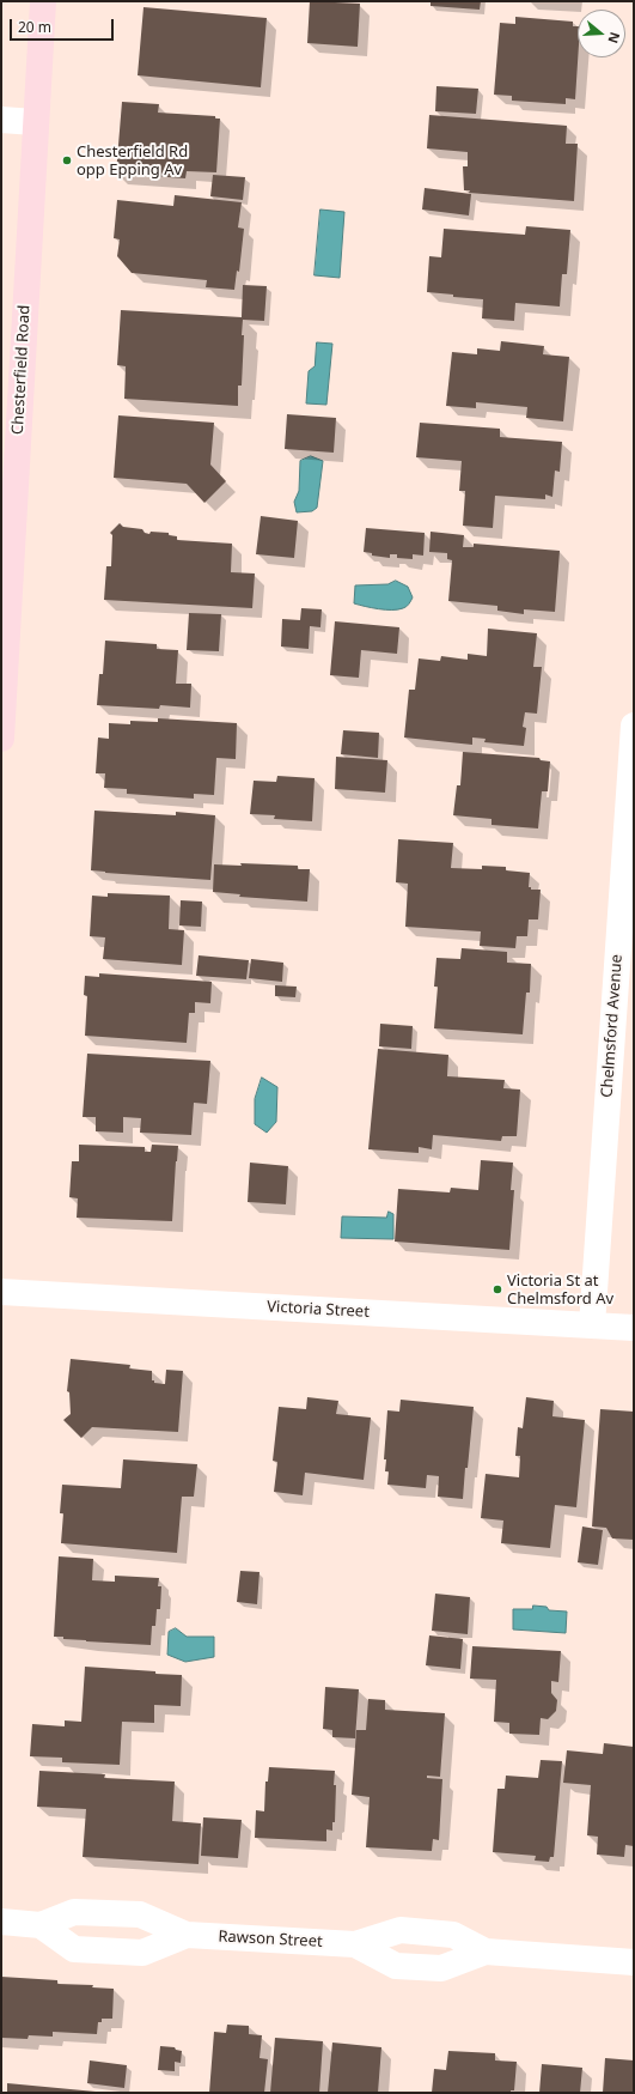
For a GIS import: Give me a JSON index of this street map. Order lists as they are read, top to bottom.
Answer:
{
  "streets": {
    "street": [
      "Chesterfield Road",
      "Chelmsford Avenue",
      "Victoria Street",
      "Rawson Street"
    ]
  },
  "crossings": [
    ["Chelmsford Avenue", "Victoria Street"]
  ],
  "places": ["Chesterfield Rd opp Epping Av", "Victoria St at Chelmsford Av"],
  "scale_bar": "20 m",
  "north": "right"
}
